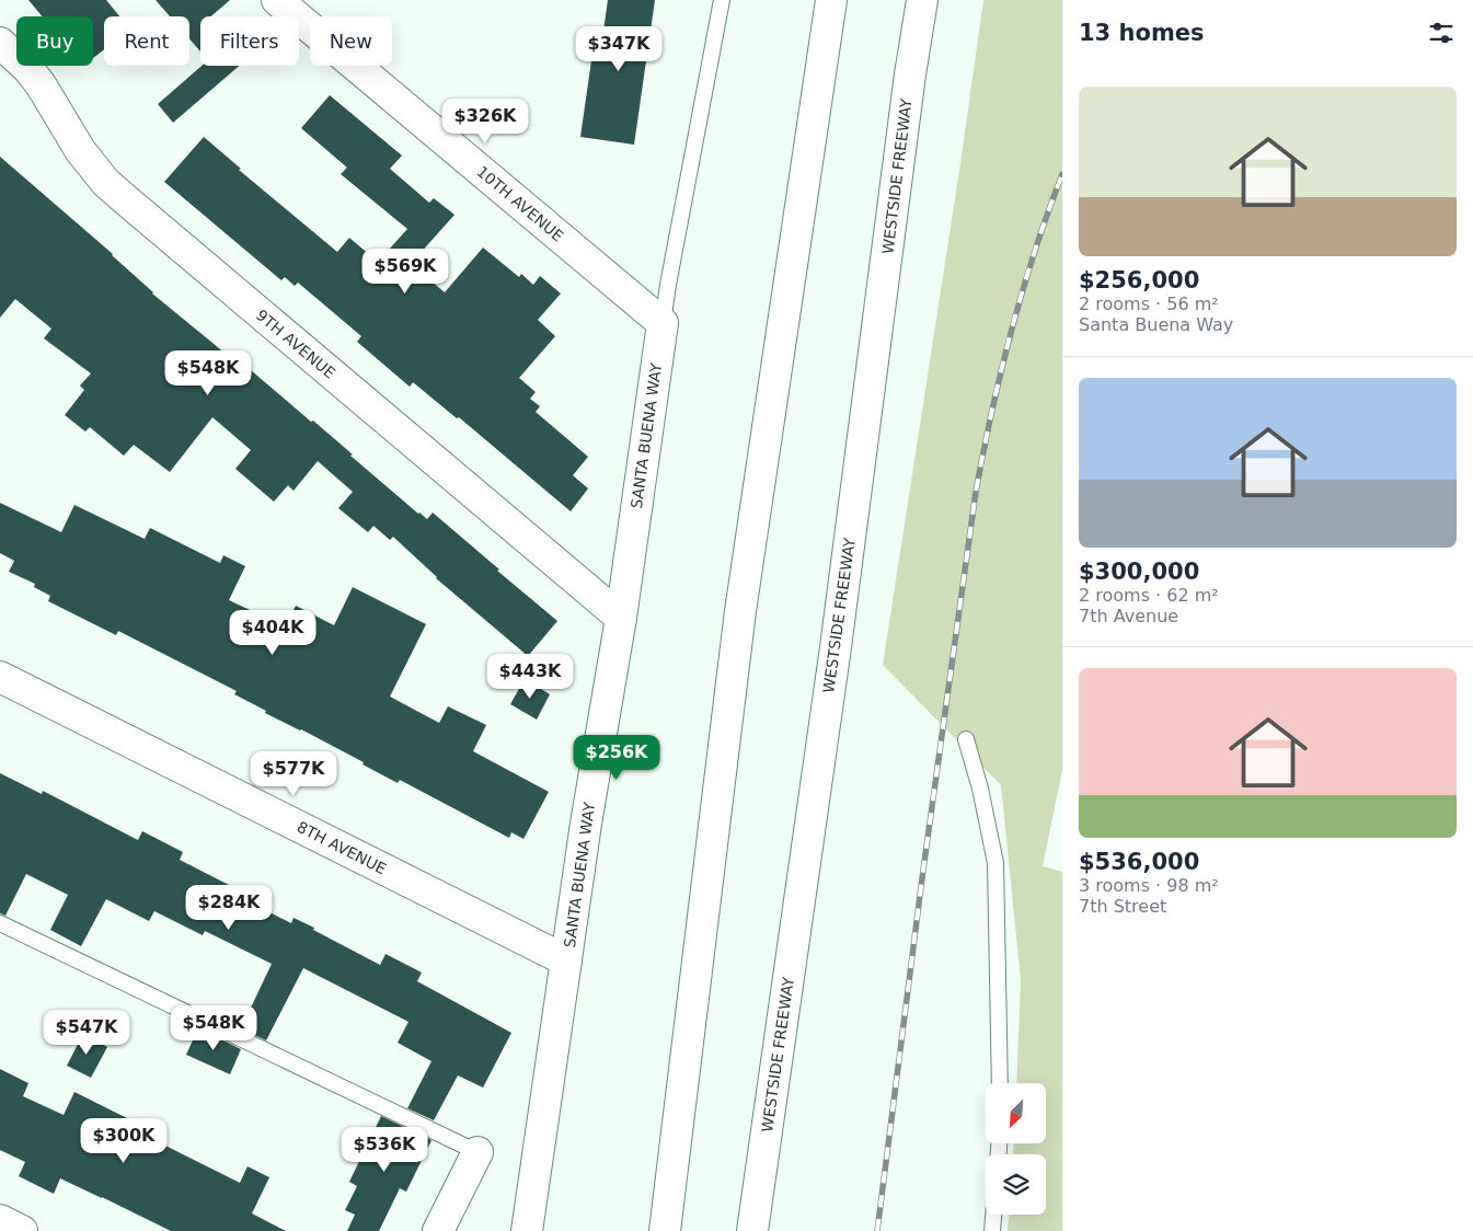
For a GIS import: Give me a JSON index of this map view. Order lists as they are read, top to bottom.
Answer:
{
  "streets": {
    "main road": [
      "WESTSIDE FREEWAY",
      "10TH AVENUE",
      "9TH AVENUE",
      "SANTA BUENA WAY",
      "8TH AVENUE"
    ]
  },
  "crossings": [
    ["10TH AVENUE", "SANTA BUENA WAY"],
    ["9TH AVENUE", "SANTA BUENA WAY"],
    ["SANTA BUENA WAY", "8TH AVENUE"]
  ],
  "north": "bottom left",
  "page": {
    "heading": "13 homes",
    "chip": [
      "Buy",
      "Rent",
      "Filters",
      "New"
    ],
    "price": [
      "$347K",
      "$326K",
      "$569K",
      "$548K",
      "$404K",
      "$443K",
      "$256K",
      "$577K",
      "$284K",
      "$548K",
      "$547K",
      "$300K",
      "$536K"
    ],
    "list": [
      {
        "name": "$256,000",
        "note": "2 rooms · 56 m² · Santa Buena Way"
      },
      {
        "name": "$300,000",
        "note": "2 rooms · 62 m² · 7th Avenue"
      },
      {
        "name": "$536,000",
        "note": "3 rooms · 98 m² · 7th Street"
      }
    ]
  }
}
